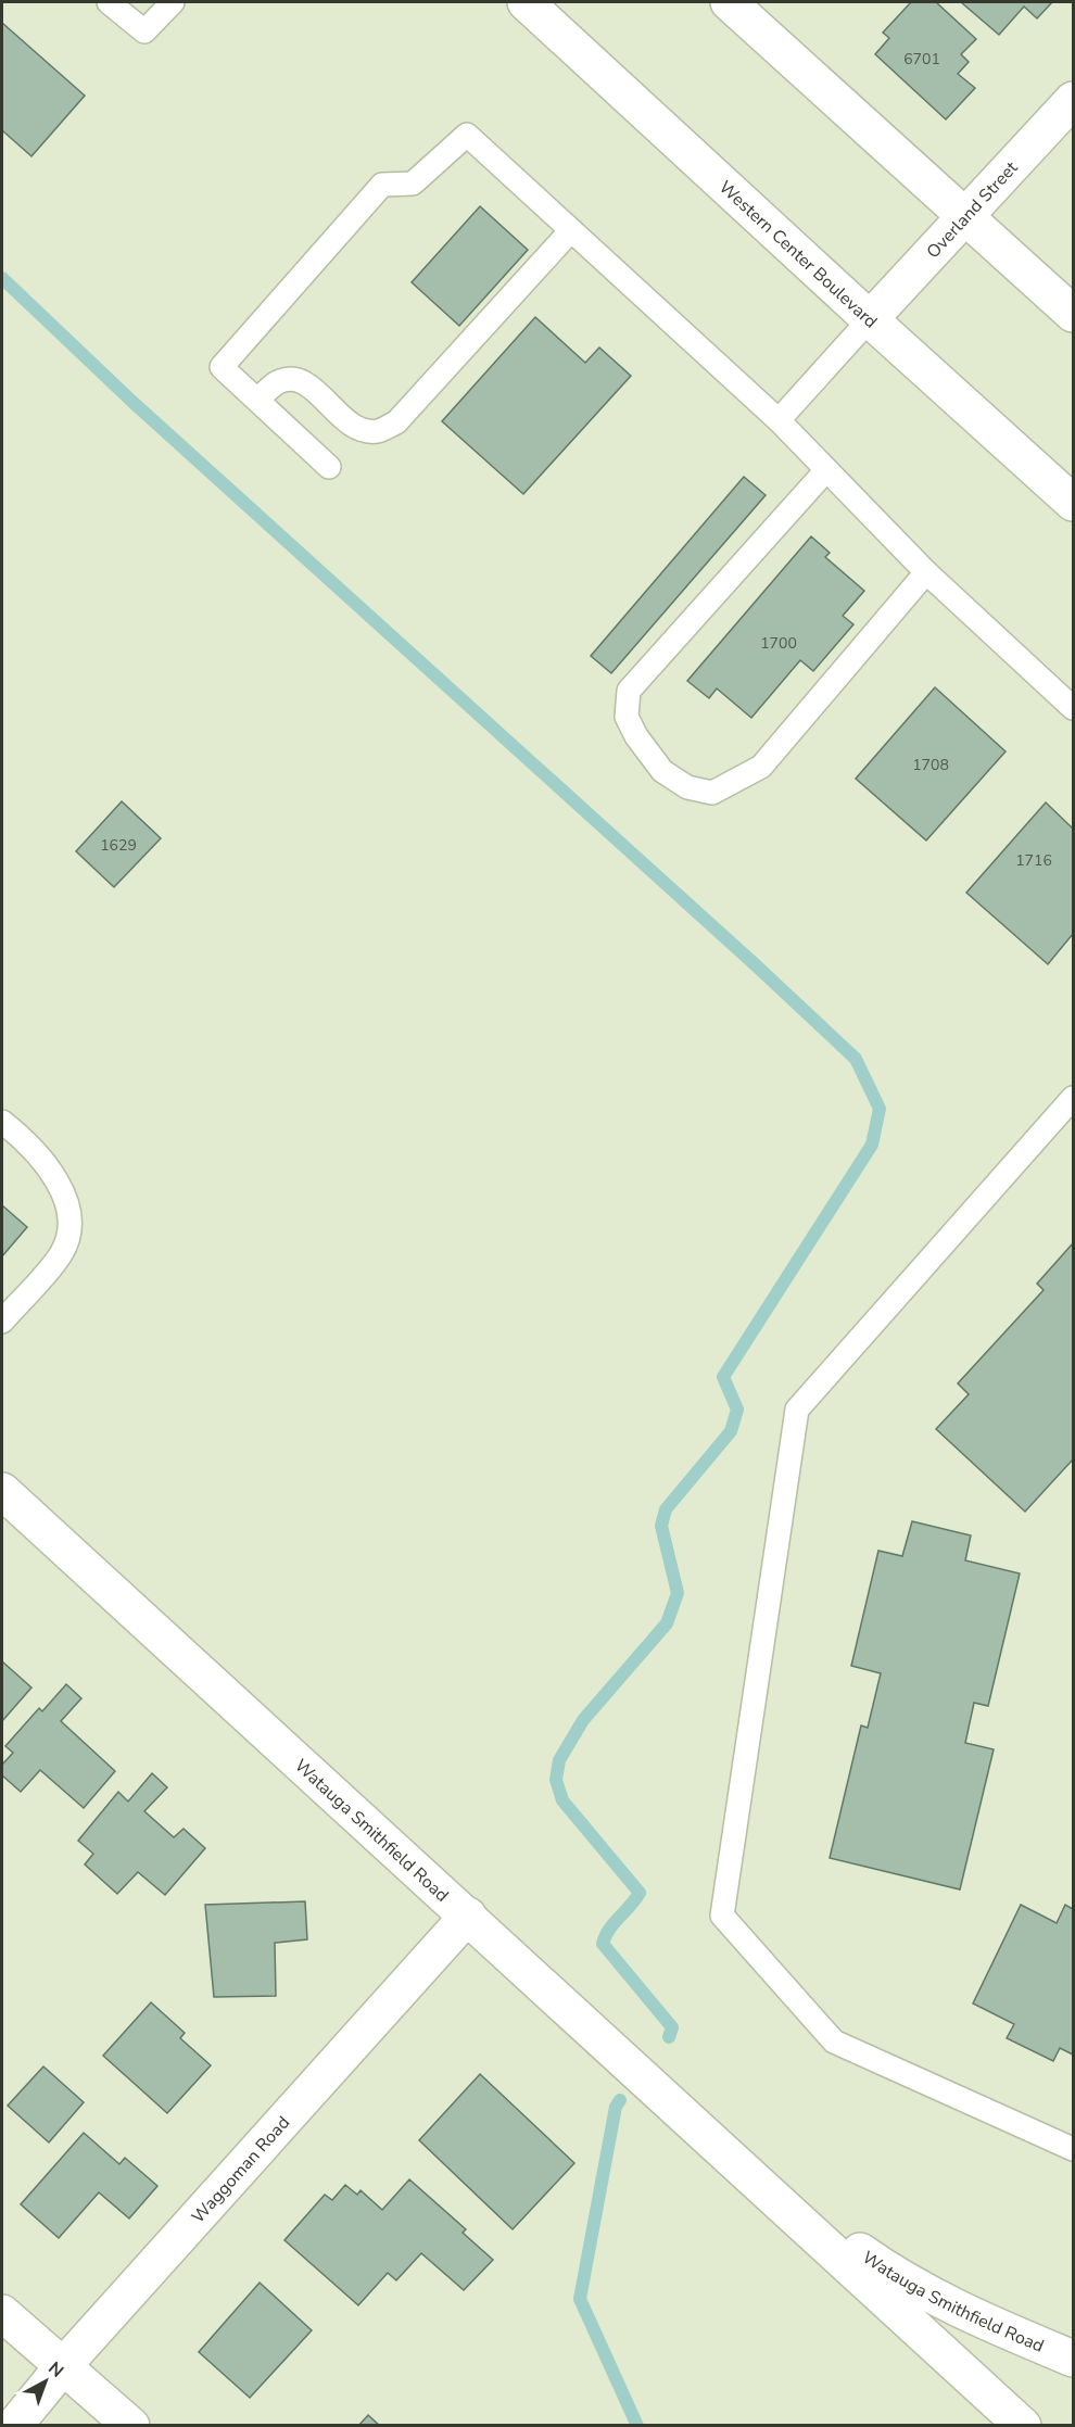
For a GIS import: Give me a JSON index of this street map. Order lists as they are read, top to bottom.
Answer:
{
  "streets": {
    "street": [
      "Overland Street",
      "Western Center Boulevard",
      "Watauga Smithfield Road",
      "Waggoman Road"
    ]
  },
  "crossings": [
    ["Overland Street", "Western Center Boulevard"],
    ["Watauga Smithfield Road", "Waggoman Road"]
  ],
  "house_numbers": [
    "6701",
    "1700",
    "1708",
    "1629",
    "1716"
  ],
  "north": "top right"
}
